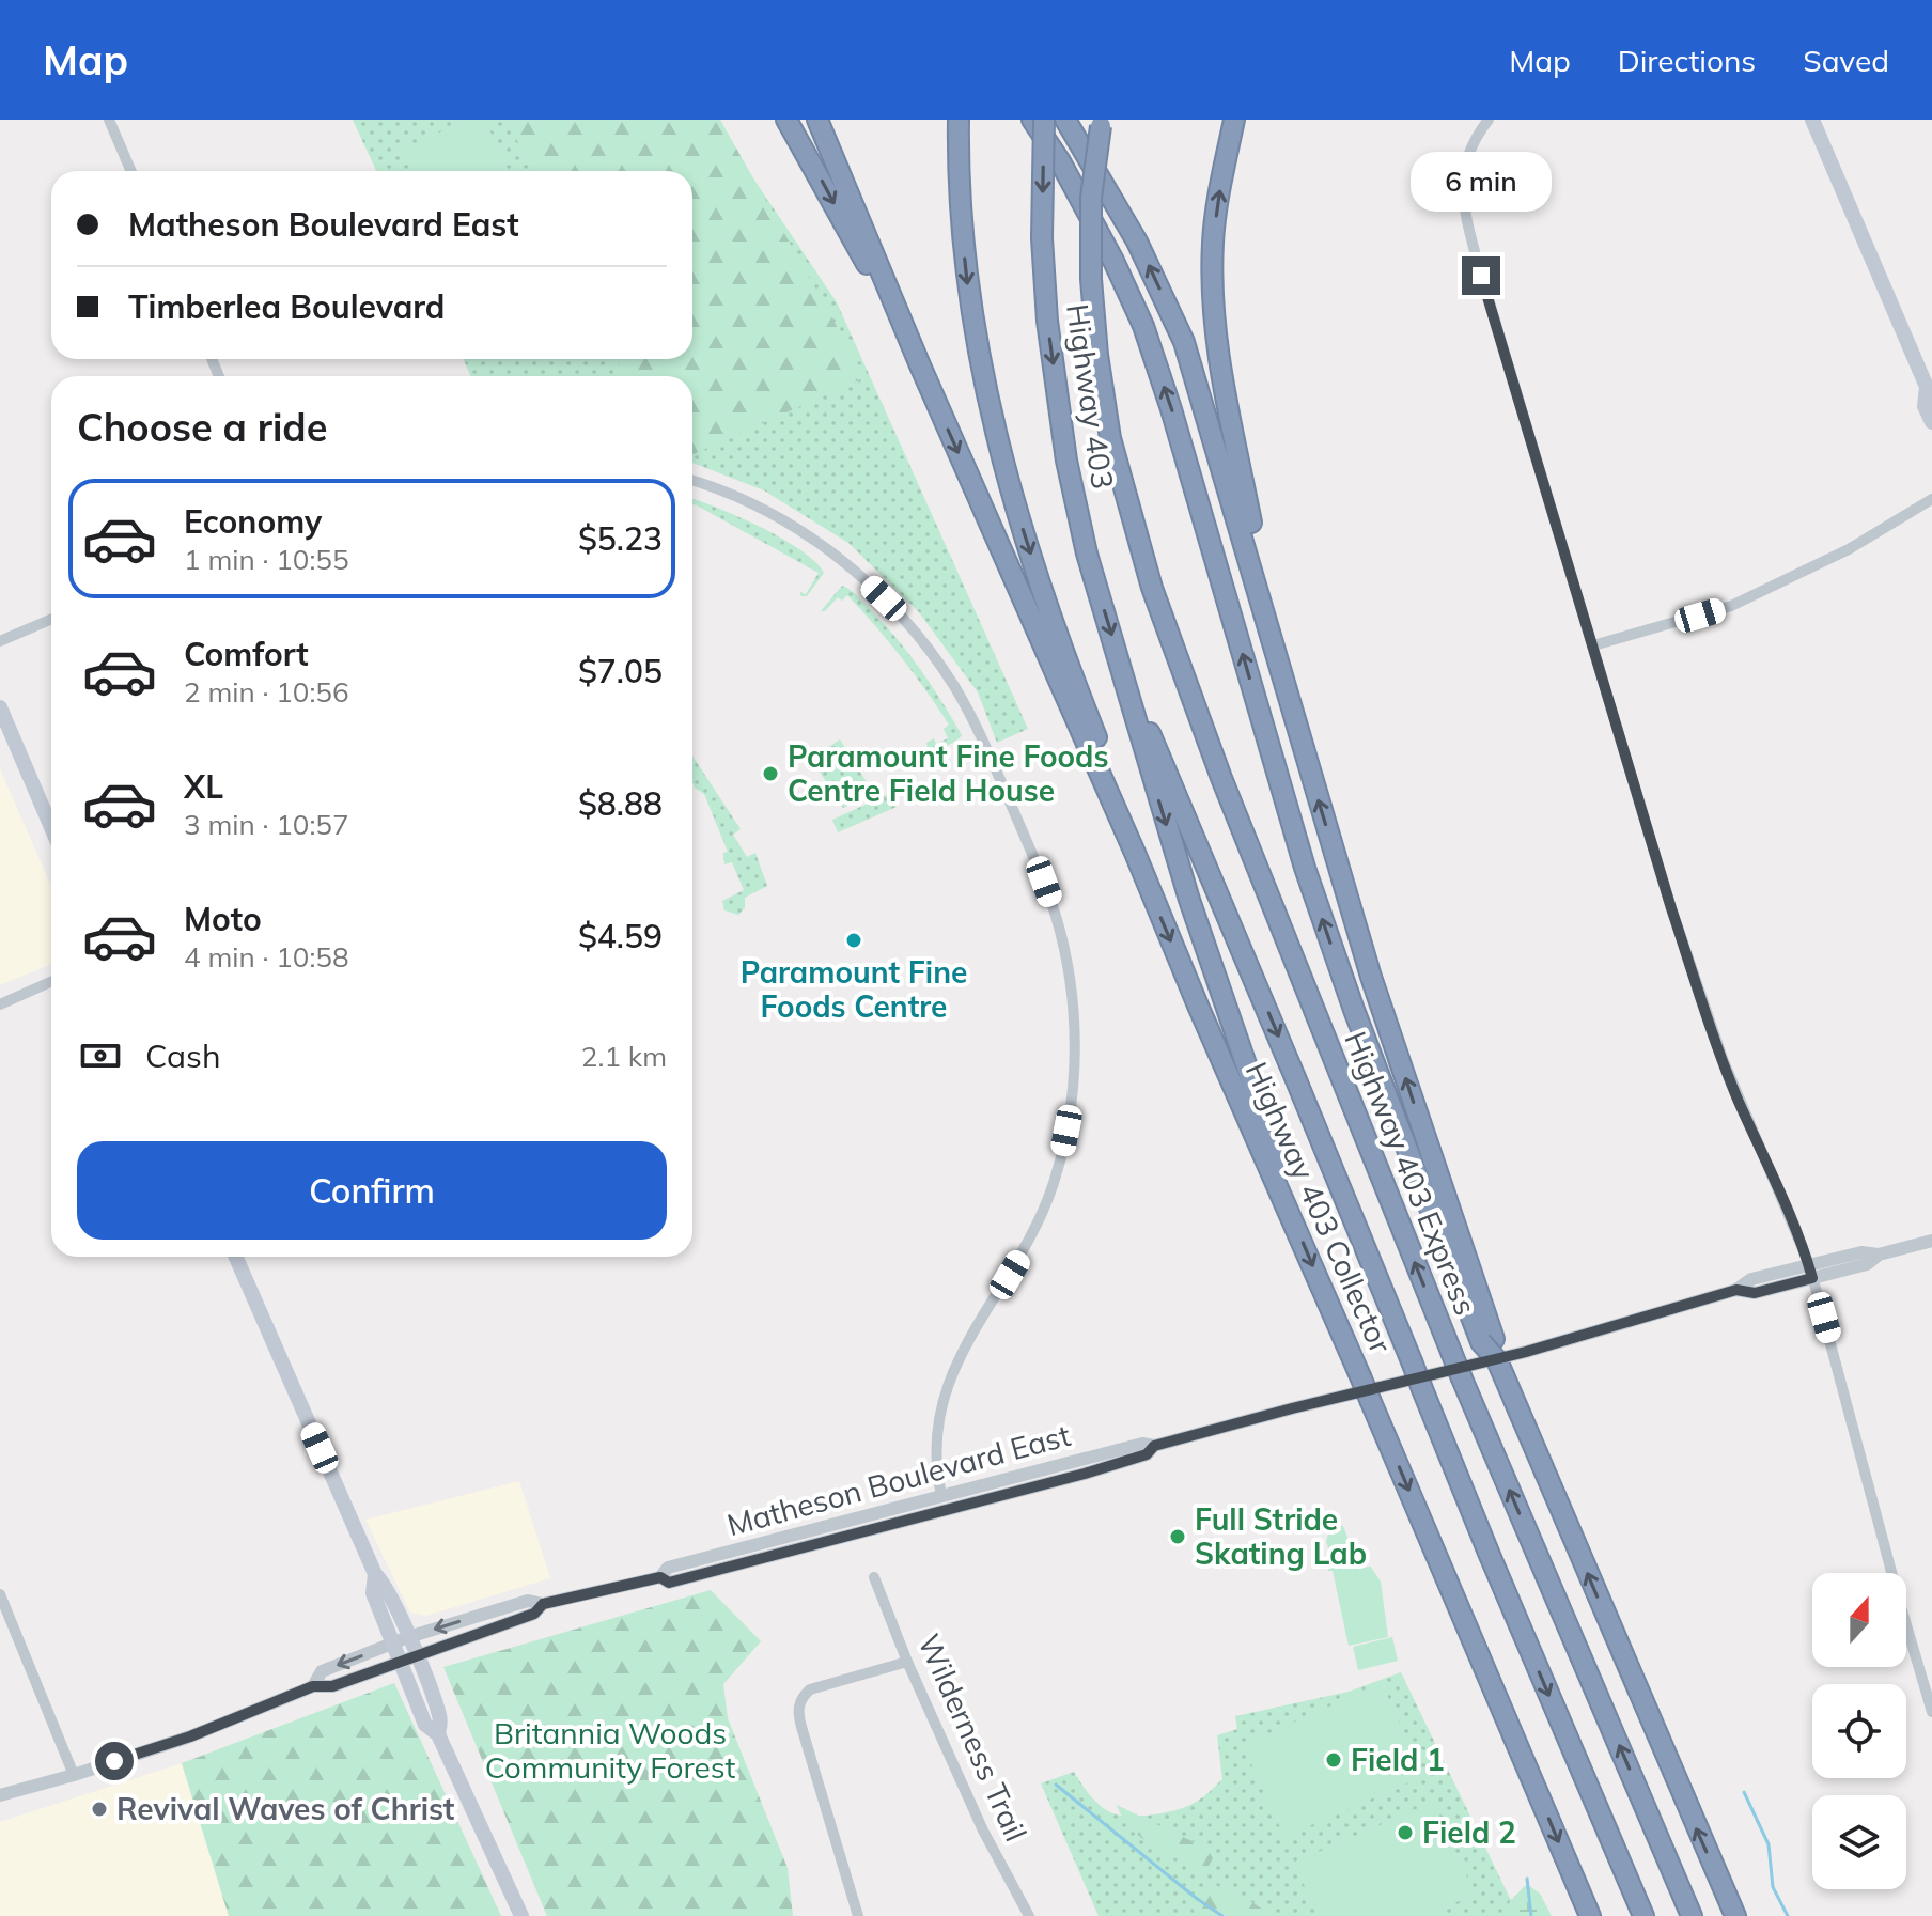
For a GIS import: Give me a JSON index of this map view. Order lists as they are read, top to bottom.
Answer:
{
  "streets": {
    "highway": ["Highway 403", "Highway 403 Express", "Highway 403 Collector"],
    "street": ["Matheson Boulevard East", "Wilderness Trail"]
  },
  "crossings": [
    ["Highway 403", "Highway 403 Express"]
  ],
  "parks": ["Britannia Woods Community Forest"],
  "places": [
    "Paramount Fine Foods Centre Field House",
    "Paramount Fine Foods Centre",
    "Full Stride Skating Lab",
    "Field 1",
    "Revival Waves of Christ",
    "Field 2"
  ],
  "north": "top",
  "page": {
    "header": "Map",
    "nav": ["Map", "Directions", "Saved"],
    "bubble": "6 min",
    "banner": ["Matheson Boulevard East", "Timberlea Boulevard"],
    "heading": "Choose a ride",
    "list": [
      {
        "name": "Economy",
        "note": "1 min · 10:55",
        "value": "$5.23"
      },
      {
        "name": "Comfort",
        "note": "2 min · 10:56",
        "value": "$7.05"
      },
      {
        "name": "XL",
        "note": "3 min · 10:57",
        "value": "$8.88"
      },
      {
        "name": "Moto",
        "note": "4 min · 10:58",
        "value": "$4.59"
      }
    ],
    "pay": ["Cash", "2.1 km"],
    "buttons": "Confirm"
  }
}
